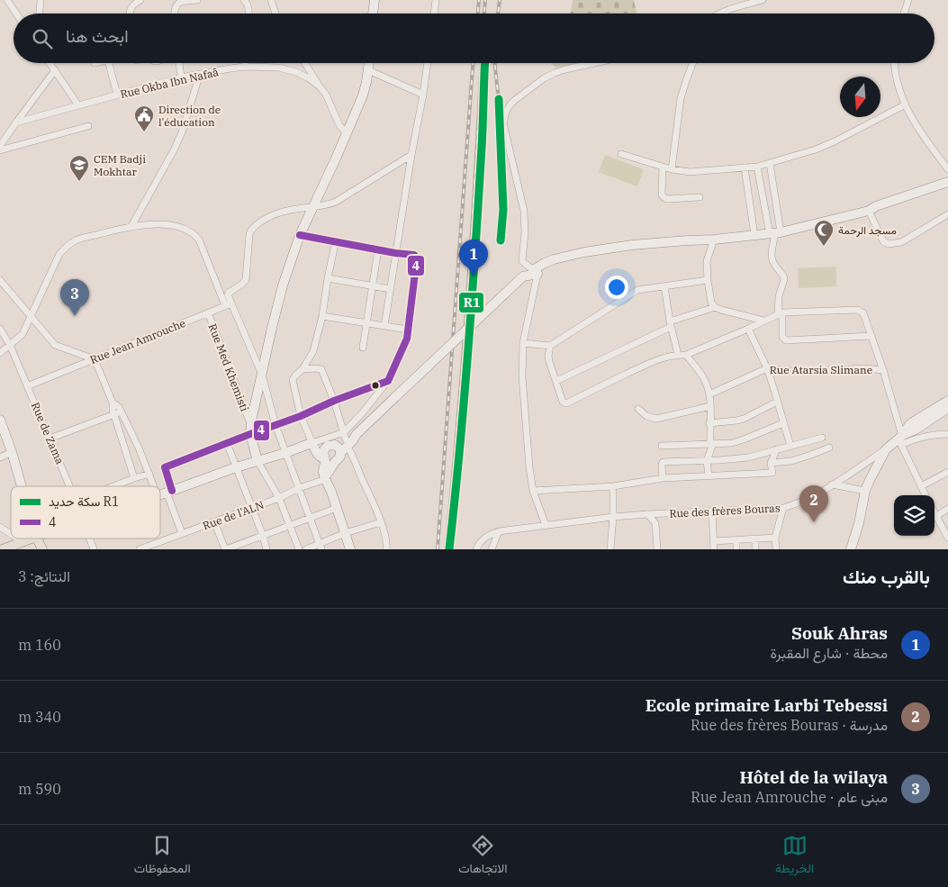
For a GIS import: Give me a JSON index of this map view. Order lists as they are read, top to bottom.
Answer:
{
  "streets": {
    "street": [
      "Rue Okba Ibn Nafaâ",
      "Rue Jean Amrouche",
      "Rue Med Khemisti",
      "Rue Atarsia Slimane",
      "Rue de Zama",
      "Rue des frères Bouras",
      "Rue de l'ALN"
    ]
  },
  "crossings": [
    ["Rue Jean Amrouche", "Rue Med Khemisti"],
    ["Rue Jean Amrouche", "Rue de Zama"]
  ],
  "places": {
    "public building": ["Direction de l'éducation"],
    "school or university": ["CEM Badji Mokhtar"],
    "mosque": ["مسجد الرحمة"]
  },
  "lines": ["rail line R1", "transit line 4"],
  "legend": ["سكة حديد R1", "4"],
  "north": "bottom",
  "page": {
    "search": "ابحث هنا",
    "pins": ["1", "3", "2"],
    "heading": ["بالقرب منك", "النتائج: 3"],
    "list": [
      {
        "mark": "1",
        "name": "Souk Ahras",
        "note": "محطة · شارع المقبرة",
        "value": "160 m"
      },
      {
        "mark": "2",
        "name": "Ecole primaire Larbi Tebessi",
        "note": "مدرسة · Rue des frères Bouras",
        "value": "340 m"
      },
      {
        "mark": "3",
        "name": "Hôtel de la wilaya",
        "note": "مبنى عام · Rue Jean Amrouche",
        "value": "590 m"
      }
    ],
    "nav": ["الخريطة", "الاتجاهات", "المحفوظات"]
  }
}
